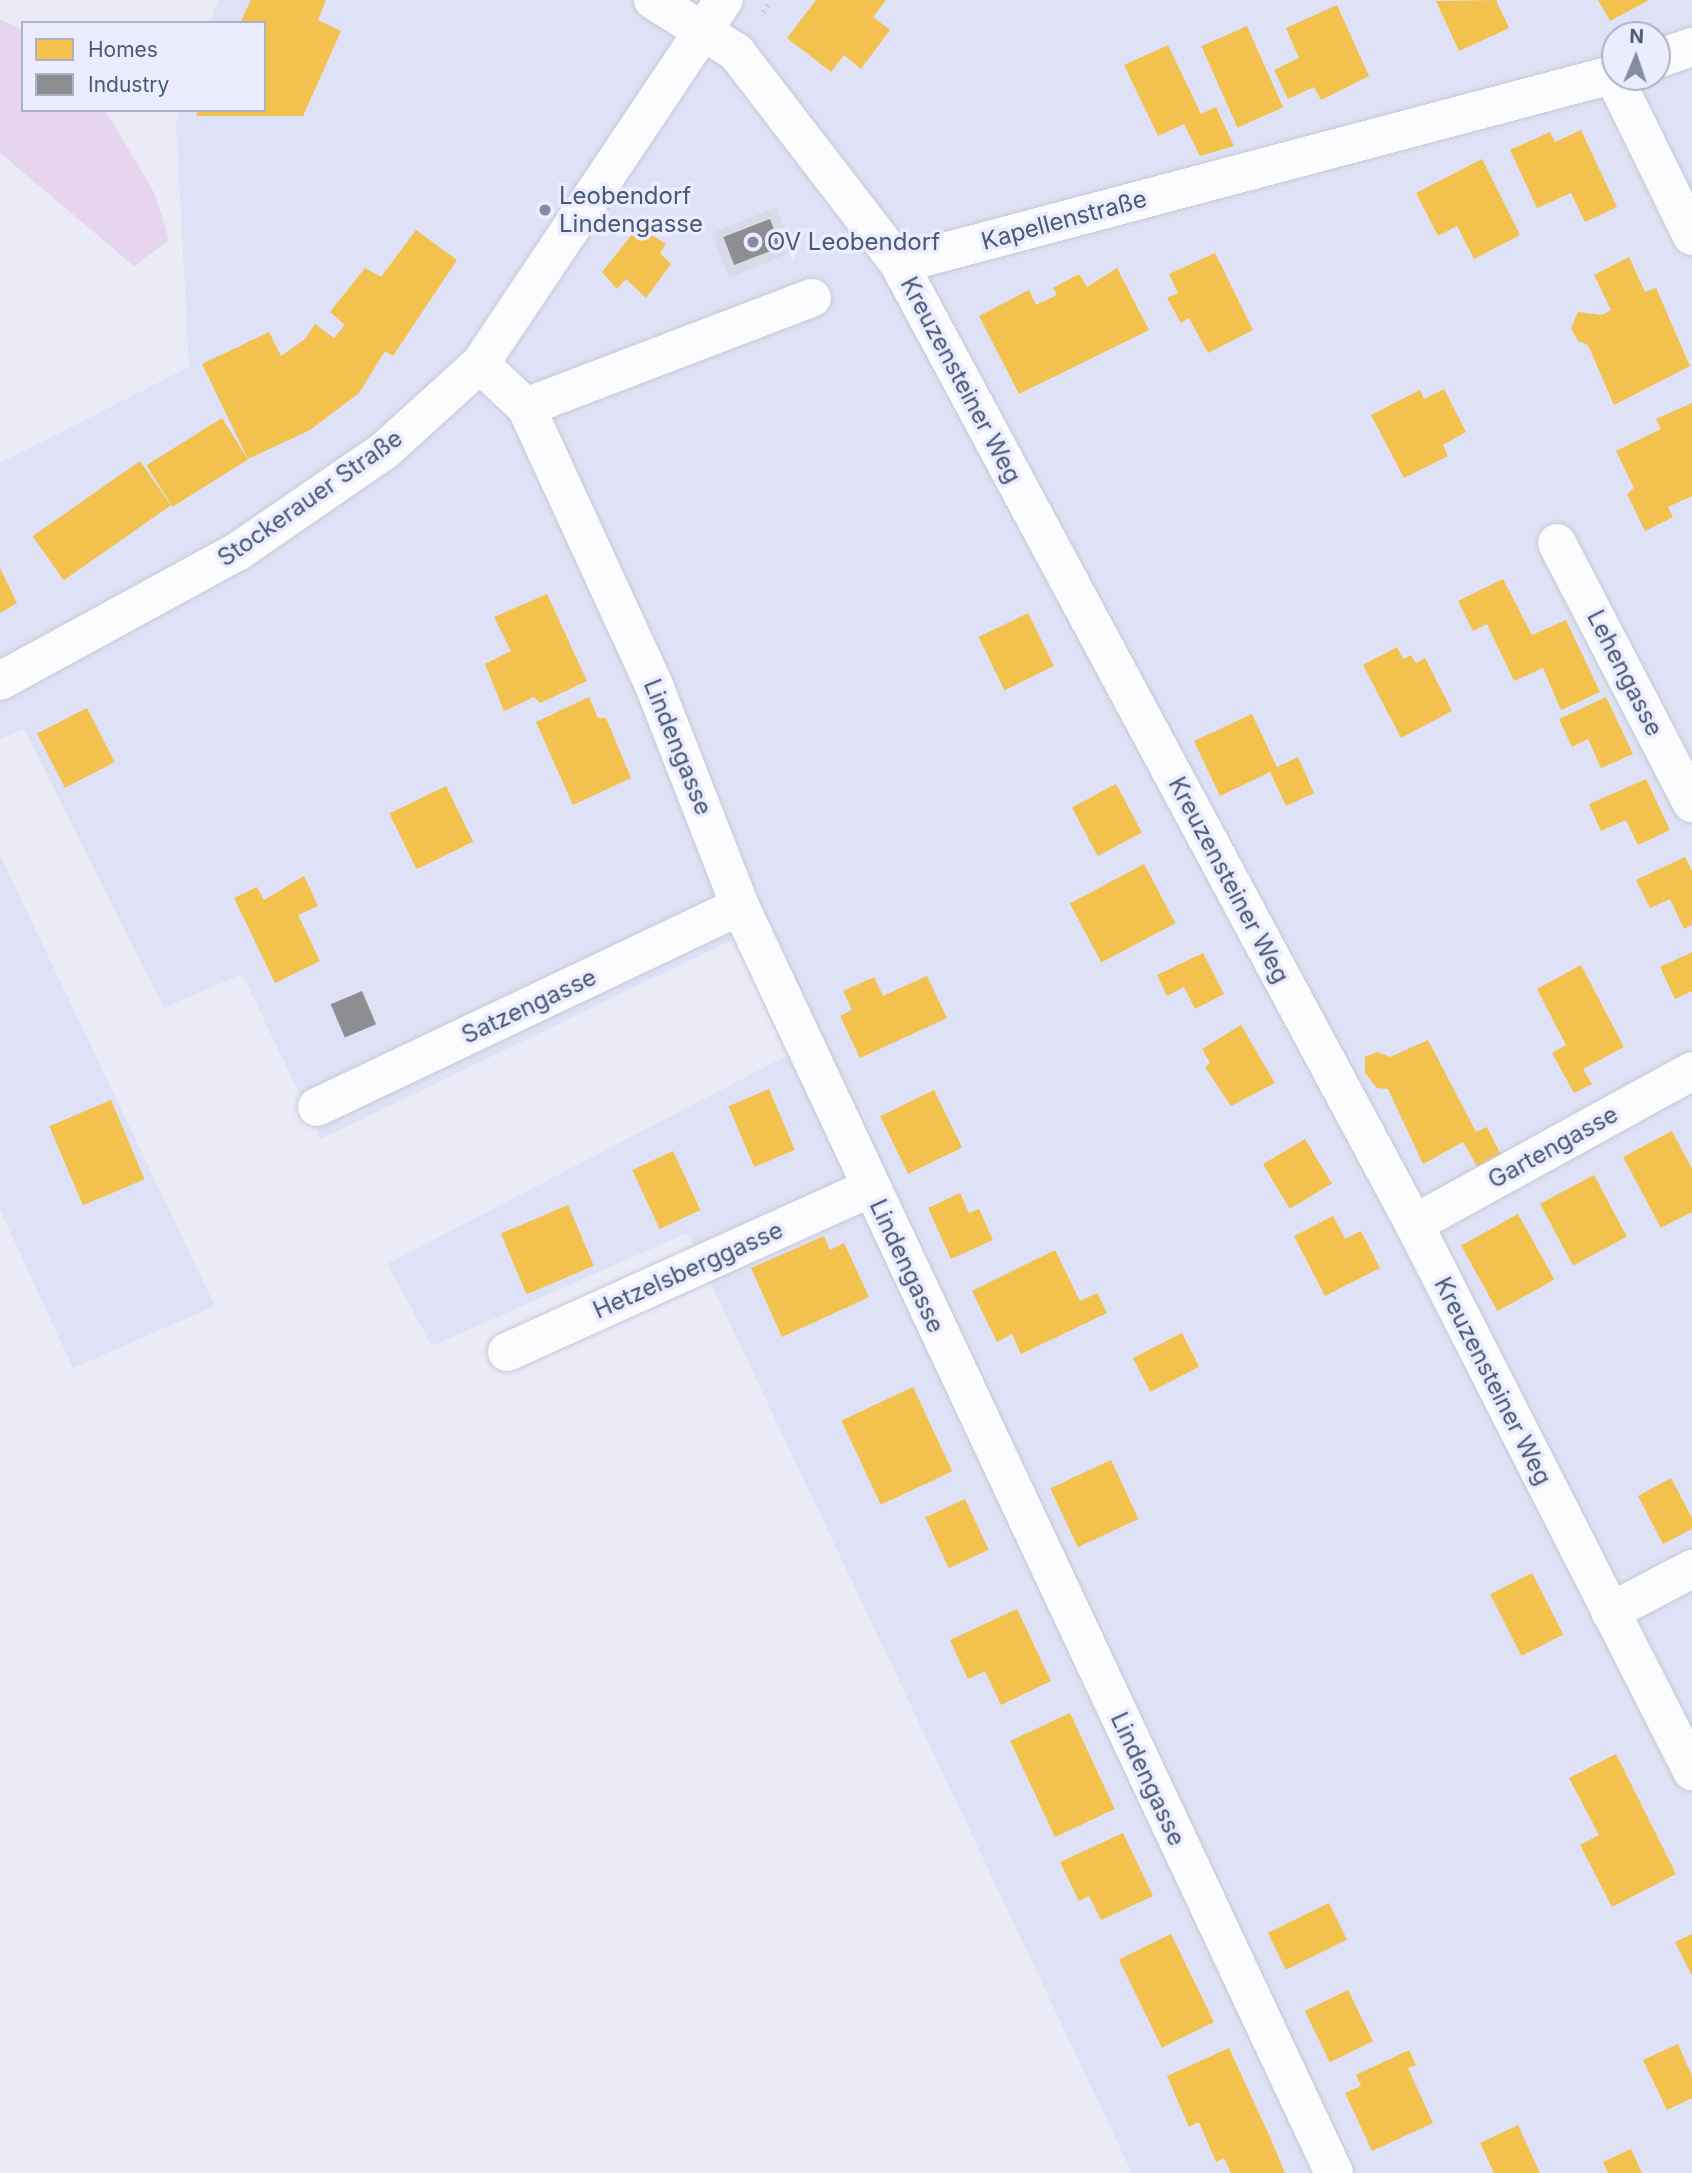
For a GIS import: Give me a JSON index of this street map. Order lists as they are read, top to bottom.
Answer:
{
  "streets": {
    "street": [
      "Kapellenstraße",
      "Kreuzensteiner Weg",
      "Stockerauer Straße",
      "Lehengasse",
      "Lindengasse",
      "Satzengasse",
      "Gartengasse",
      "Hetzelsberggasse"
    ]
  },
  "crossings": [
    ["Kapellenstraße", "Kreuzensteiner Weg"],
    ["Kreuzensteiner Weg", "Stockerauer Straße"],
    ["Kreuzensteiner Weg", "Gartengasse"],
    ["Stockerauer Straße", "Lindengasse"],
    ["Lindengasse", "Satzengasse"],
    ["Lindengasse", "Hetzelsberggasse"]
  ],
  "places": ["Leobendorf Lindengasse", "OV Leobendorf"],
  "legend": ["Homes", "Industry"],
  "north": "top"
}
